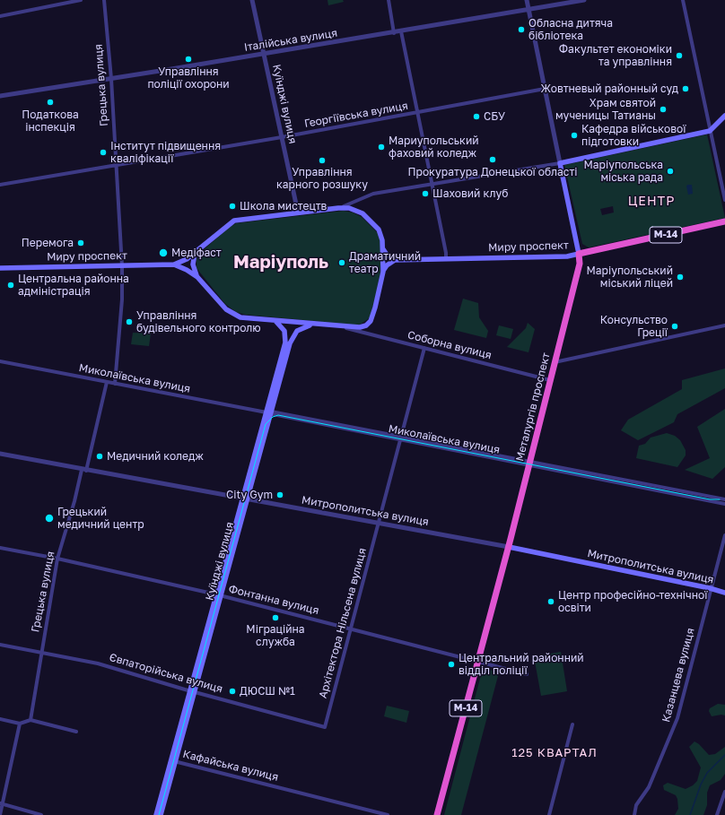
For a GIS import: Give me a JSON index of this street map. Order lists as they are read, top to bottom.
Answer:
{
  "streets": {
    "highway": ["М-14", "Миру проспект", "Металургів проспект"],
    "main road": ["Куїнджі вулиця", "Митрополитська вулиця"],
    "street": [
      "Італійська вулиця",
      "Грецька вулиця",
      "Георгіївська вулиця",
      "Соборна вулиця",
      "Миколаївська вулиця",
      "Фонтанна вулиця",
      "Архітектора Нільсена вулиця",
      "Євпаторійська вулиця",
      "Казанцева вулиця",
      "Кафайська вулиця"
    ]
  },
  "crossings": [
    ["Італійська вулиця", "Грецька вулиця"],
    ["Італійська вулиця", "Куїнджі вулиця"],
    ["Італійська вулиця", "Металургів проспект"],
    ["Грецька вулиця", "Георгіївська вулиця"],
    ["Грецька вулиця", "Миру проспект"],
    ["Грецька вулиця", "Миколаївська вулиця"],
    ["Грецька вулиця", "Митрополитська вулиця"],
    ["Грецька вулиця", "Фонтанна вулиця"],
    ["Грецька вулиця", "Євпаторійська вулиця"],
    ["Куїнджі вулиця", "Георгіївська вулиця"],
    ["Куїнджі вулиця", "Миру проспект"],
    ["Куїнджі вулиця", "Миколаївська вулиця"],
    ["Куїнджі вулиця", "Митрополитська вулиця"],
    ["Куїнджі вулиця", "Фонтанна вулиця"],
    ["Куїнджі вулиця", "Євпаторійська вулиця"],
    ["Куїнджі вулиця", "Кафайська вулиця"],
    ["Георгіївська вулиця", "Металургів проспект"],
    ["Миру проспект", "Соборна вулиця"],
    ["Миру проспект", "Металургів проспект"],
    ["Соборна вулиця", "Металургів проспект"],
    ["Соборна вулиця", "Архітектора Нільсена вулиця"],
    ["Миколаївська вулиця", "Металургів проспект"],
    ["Миколаївська вулиця", "Архітектора Нільсена вулиця"],
    ["Металургів проспект", "Митрополитська вулиця"],
    ["Металургів проспект", "Фонтанна вулиця"],
    ["Митрополитська вулиця", "Архітектора Нільсена вулиця"],
    ["Митрополитська вулиця", "Казанцева вулиця"],
    ["Фонтанна вулиця", "Архітектора Нільсена вулиця"],
    ["Архітектора Нільсена вулиця", "Євпаторійська вулиця"]
  ],
  "districts": ["ЦЕНТР", "Маріуполь", "125 КВАРТАЛ"],
  "places": [
    "Обласна дитяча бібліотека",
    "Факультет економіки та управління",
    "Управління поліції охорони",
    "Жовтневый районный суд",
    "Податкова інспекція",
    "Храм святой мученицы Татианы",
    "СБУ",
    "Кафедра військової підготовки",
    "Мариупольський фаховий коледж",
    "Інститут підвищення кваліфікації",
    "Прокуратура Донецької області",
    "Управління карного розшуку",
    "Маріупольська міська рада",
    "Шаховий клуб",
    "Школа мистецтв",
    "Перемога",
    "Медіфаст",
    "Драматичний театр",
    "Маріупольський міський ліцей",
    "Центральна районна адміністрація",
    "Управління будівельного контролю",
    "Консульство Греції",
    "Медичний коледж",
    "City Gym",
    "Грецький медичний центр",
    "Центр професійно-технічної освіти",
    "Міграційна служба",
    "Центральний районний відділ поліції",
    "ДЮСШ №1"
  ]
}
